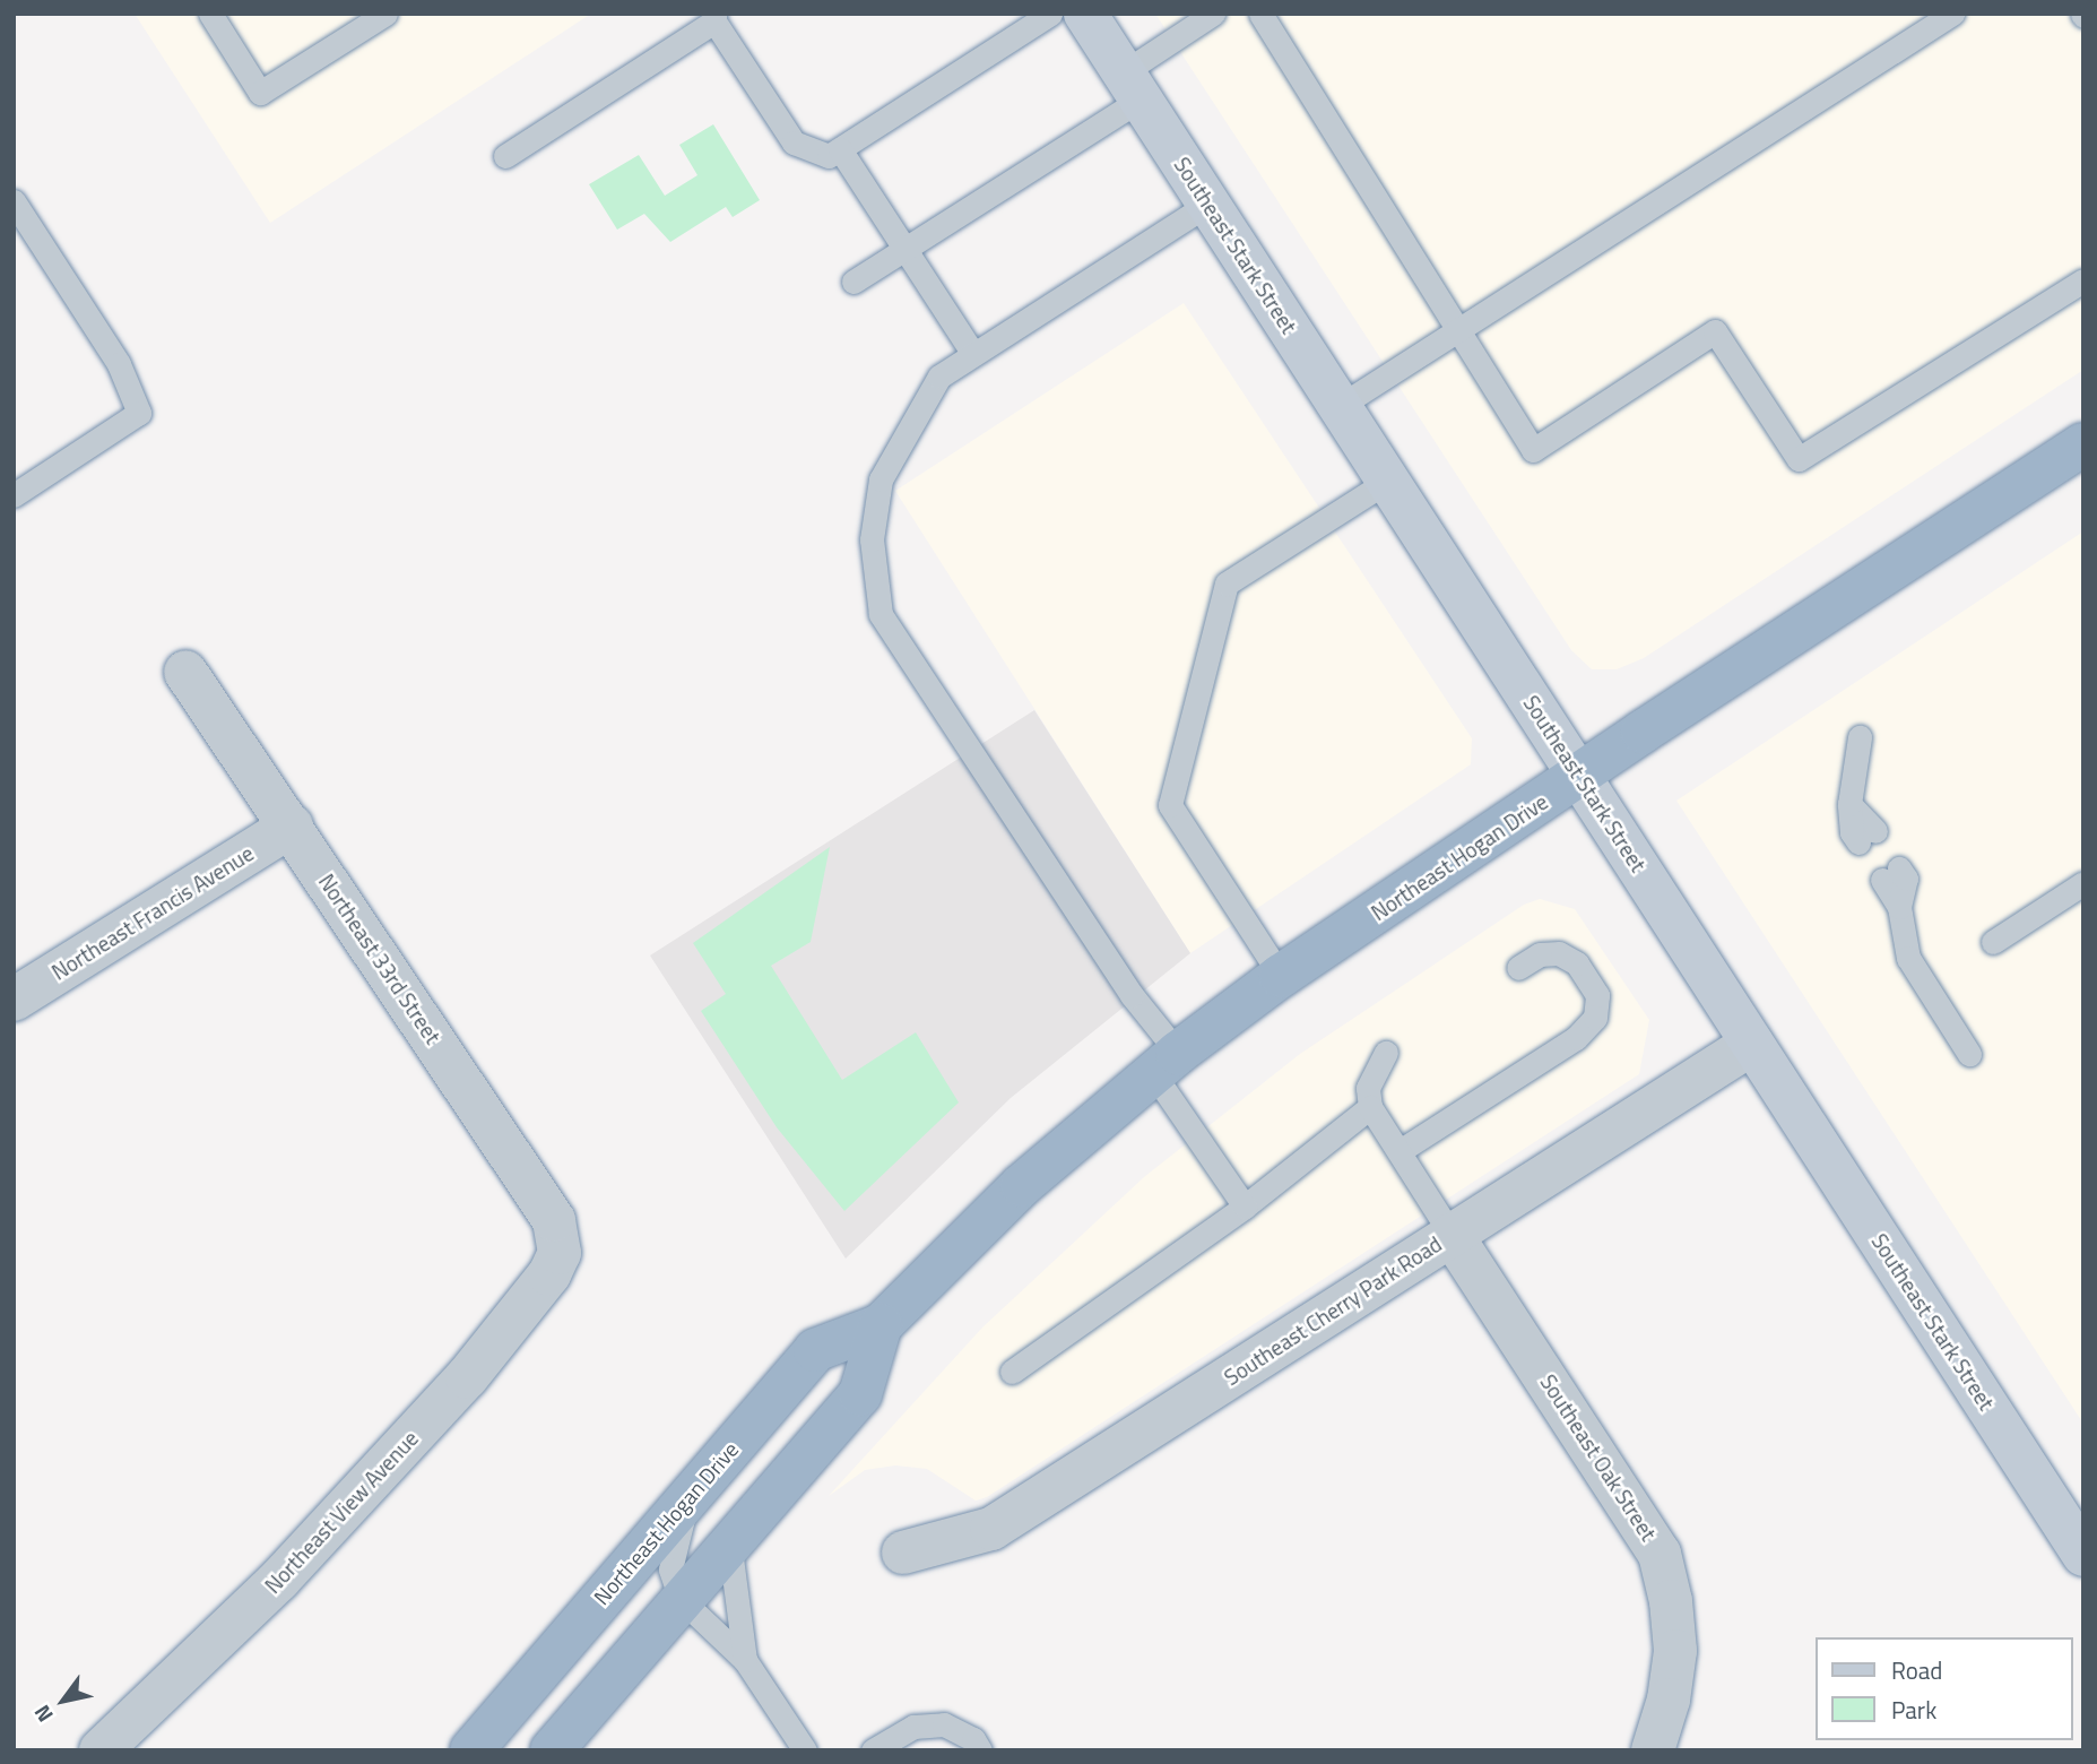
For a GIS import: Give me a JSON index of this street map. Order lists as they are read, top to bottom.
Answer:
{
  "streets": {
    "highway": ["Northeast Hogan Drive"],
    "main road": ["Southeast Stark Street"],
    "street": [
      "Northeast Francis Avenue",
      "Northeast 33rd Street",
      "Southeast Cherry Park Road",
      "Southeast Oak Street",
      "Northeast View Avenue"
    ]
  },
  "crossings": [
    ["Southeast Stark Street", "Northeast Hogan Drive"],
    ["Southeast Stark Street", "Southeast Cherry Park Road"],
    ["Northeast Francis Avenue", "Northeast 33rd Street"],
    ["Northeast 33rd Street", "Northeast View Avenue"],
    ["Southeast Cherry Park Road", "Southeast Oak Street"]
  ],
  "legend": ["Road", "Park"],
  "north": "bottom left"
}
